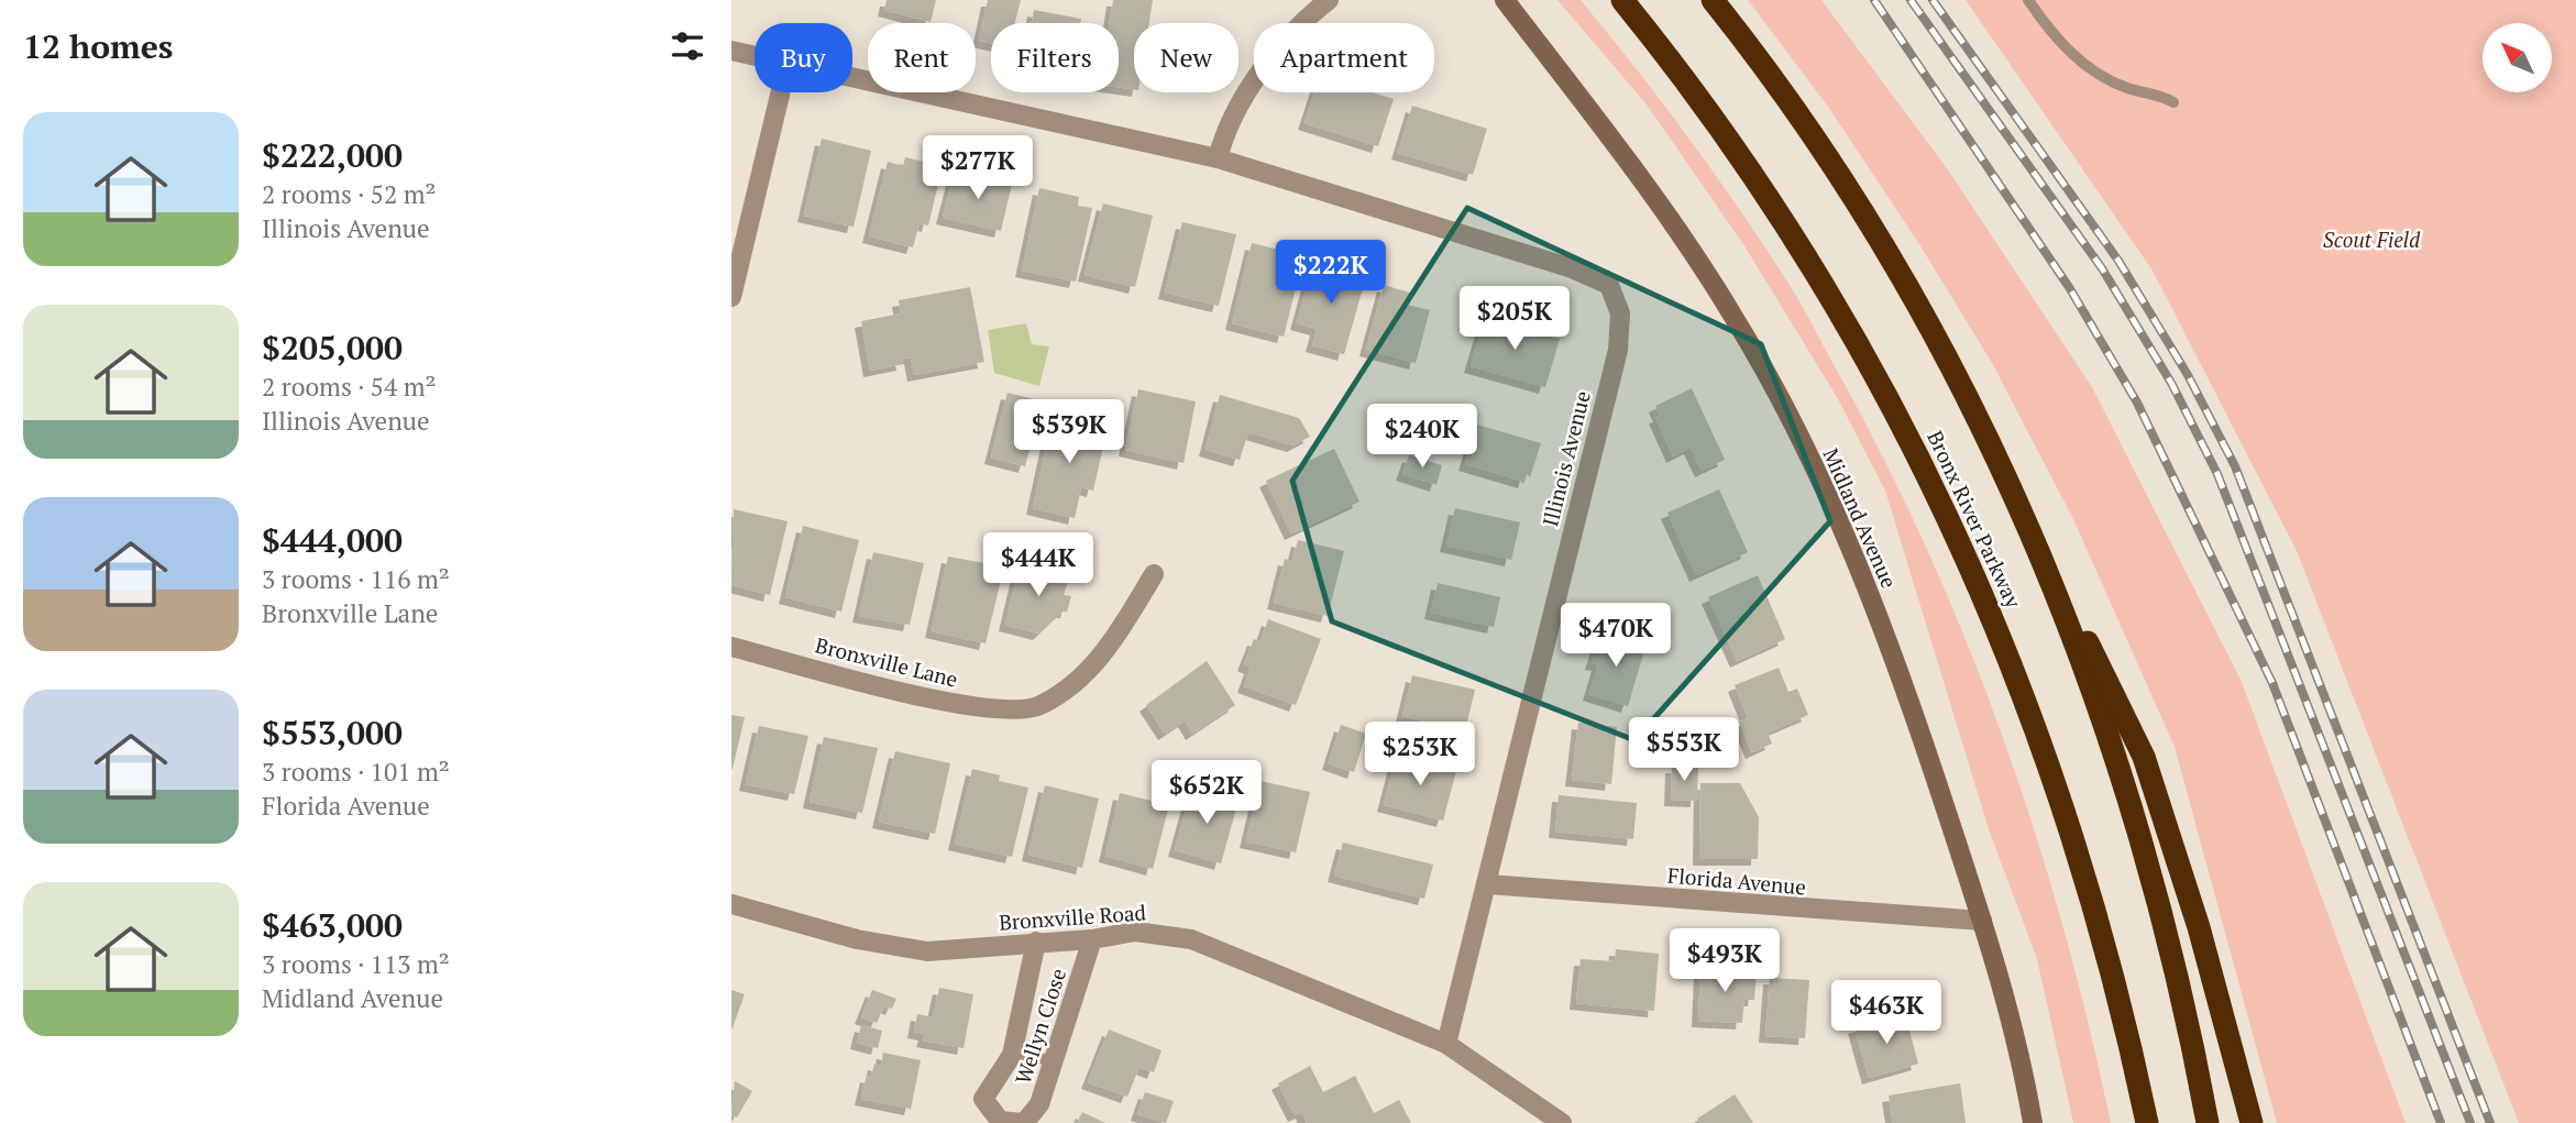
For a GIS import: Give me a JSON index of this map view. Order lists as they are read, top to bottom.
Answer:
{
  "streets": {
    "highway": ["Bronx River Parkway"],
    "street": [
      "Illinois Avenue",
      "Midland Avenue",
      "Bronxville Lane",
      "Florida Avenue",
      "Bronxville Road",
      "Wellyn Close"
    ]
  },
  "crossings": [
    ["Illinois Avenue", "Florida Avenue"],
    ["Illinois Avenue", "Bronxville Road"],
    ["Midland Avenue", "Florida Avenue"],
    ["Bronxville Road", "Wellyn Close"]
  ],
  "parks": ["Scout Field"],
  "north": "top left",
  "page": {
    "heading": "12 homes",
    "chip": [
      "Buy",
      "Rent",
      "Filters",
      "New",
      "Apartment"
    ],
    "list": [
      {
        "name": "$222,000",
        "note": "2 rooms · 52 m² · Illinois Avenue"
      },
      {
        "name": "$205,000",
        "note": "2 rooms · 54 m² · Illinois Avenue"
      },
      {
        "name": "$444,000",
        "note": "3 rooms · 116 m² · Bronxville Lane"
      },
      {
        "name": "$553,000",
        "note": "3 rooms · 101 m² · Florida Avenue"
      },
      {
        "name": "$463,000",
        "note": "3 rooms · 113 m² · Midland Avenue"
      }
    ],
    "price": [
      "$277K",
      "$222K",
      "$205K",
      "$539K",
      "$240K",
      "$444K",
      "$470K",
      "$553K",
      "$253K",
      "$652K",
      "$493K",
      "$463K"
    ]
  }
}
